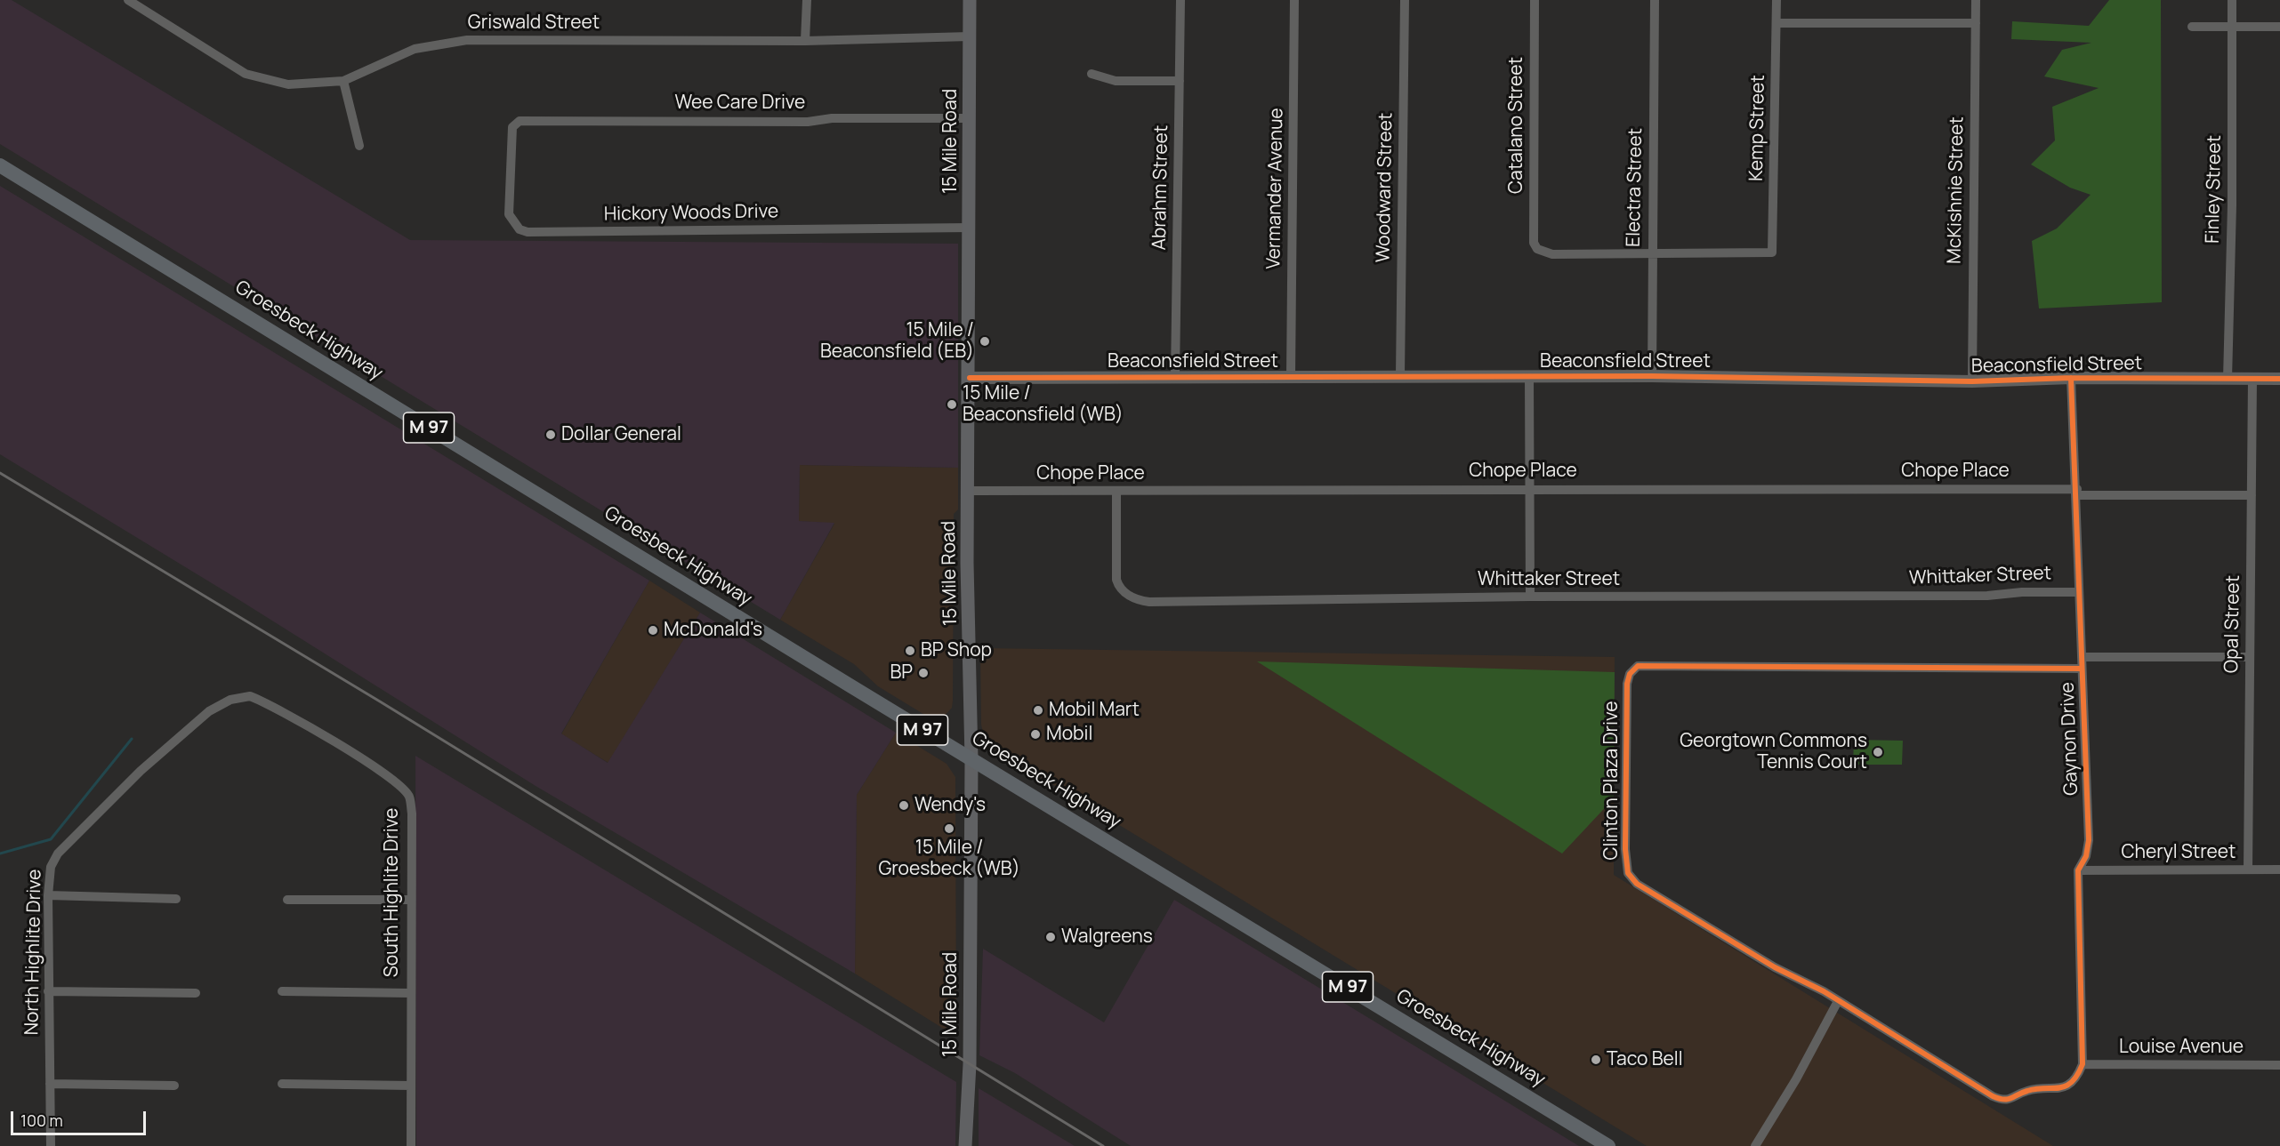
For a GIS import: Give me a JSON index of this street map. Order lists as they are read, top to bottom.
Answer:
{
  "streets": {
    "main road": ["15 Mile Road", "Groesbeck Highway", "M 97"],
    "street": [
      "Griswald Street",
      "Wee Care Drive",
      "Catalano Street",
      "Kemp Street",
      "Abrahm Street",
      "Woodward Street",
      "Electra Street",
      "Vermander Avenue",
      "Finley Street",
      "McKishnie Street",
      "Hickory Woods Drive",
      "Beaconsfield Street",
      "Chope Place",
      "Whittaker Street",
      "Opal Street",
      "Gaynon Drive",
      "Clinton Plaza Drive",
      "Cheryl Street",
      "South Highlite Drive",
      "North Highlite Drive",
      "Louise Avenue"
    ]
  },
  "crossings": [
    ["Griswald Street", "15 Mile Road"],
    ["Wee Care Drive", "15 Mile Road"],
    ["Wee Care Drive", "Hickory Woods Drive"],
    ["Catalano Street", "Kemp Street"],
    ["Catalano Street", "Electra Street"],
    ["Kemp Street", "Electra Street"],
    ["15 Mile Road", "Hickory Woods Drive"],
    ["15 Mile Road", "Groesbeck Highway"],
    ["15 Mile Road", "Beaconsfield Street"],
    ["15 Mile Road", "Chope Place"],
    ["Abrahm Street", "Beaconsfield Street"],
    ["Woodward Street", "Beaconsfield Street"],
    ["Electra Street", "Beaconsfield Street"],
    ["Vermander Avenue", "Beaconsfield Street"],
    ["Finley Street", "Beaconsfield Street"],
    ["McKishnie Street", "Beaconsfield Street"],
    ["Beaconsfield Street", "Opal Street"],
    ["Beaconsfield Street", "Gaynon Drive"],
    ["Chope Place", "Whittaker Street"],
    ["Chope Place", "Opal Street"],
    ["Chope Place", "Gaynon Drive"],
    ["Whittaker Street", "Gaynon Drive"],
    ["Opal Street", "Cheryl Street"],
    ["Gaynon Drive", "Clinton Plaza Drive"],
    ["Gaynon Drive", "Cheryl Street"],
    ["Gaynon Drive", "Louise Avenue"],
    ["Clinton Plaza Drive", "Louise Avenue"],
    ["South Highlite Drive", "North Highlite Drive"]
  ],
  "places": [
    "15 Mile / Beaconsfield (EB)",
    "15 Mile / Beaconsfield (WB)",
    "Dollar General",
    "McDonald's",
    "BP Shop",
    "BP",
    "Mobil Mart",
    "Mobil",
    "Georgtown Commons Tennis Court",
    "Wendy's",
    "15 Mile / Groesbeck (WB)",
    "Walgreens",
    "Taco Bell"
  ],
  "scale_bar": "100 m"
}
